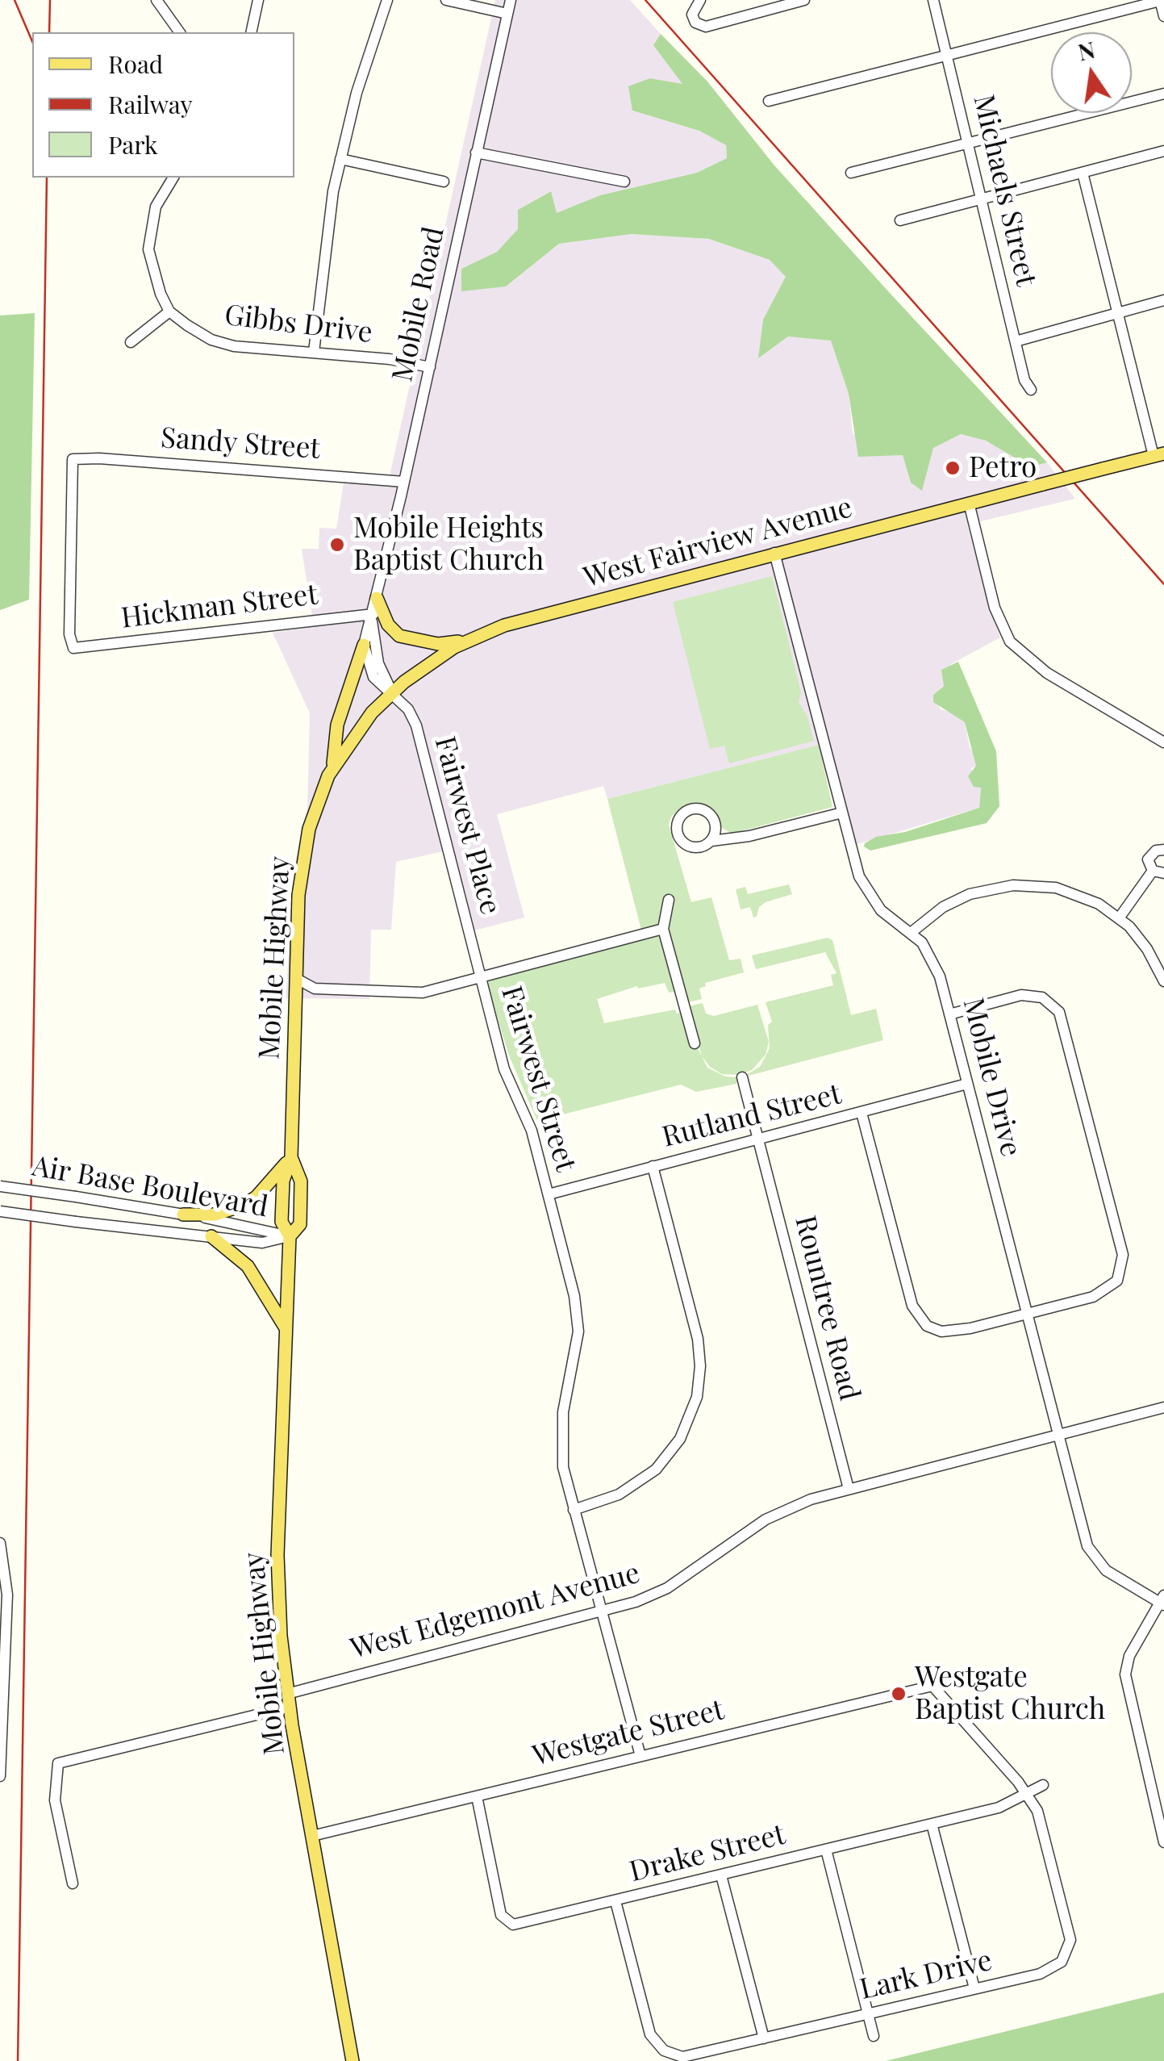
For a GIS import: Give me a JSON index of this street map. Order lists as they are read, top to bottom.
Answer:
{
  "streets": {
    "main road": ["West Fairview Avenue", "Mobile Highway"],
    "street": [
      "Michaels Street",
      "Mobile Road",
      "Gibbs Drive",
      "Sandy Street",
      "Hickman Street",
      "Fairwest Place",
      "Mobile Drive",
      "Fairwest Street",
      "Rutland Street",
      "Air Base Boulevard",
      "Rountree Road",
      "West Edgemont Avenue",
      "Westgate Street",
      "Drake Street",
      "Lark Drive"
    ]
  },
  "crossings": [
    ["Mobile Road", "Gibbs Drive"],
    ["Mobile Road", "Sandy Street"],
    ["Mobile Road", "West Fairview Avenue"],
    ["Mobile Road", "Hickman Street"],
    ["Mobile Road", "Fairwest Place"],
    ["Sandy Street", "Hickman Street"],
    ["West Fairview Avenue", "Fairwest Place"],
    ["West Fairview Avenue", "Mobile Highway"],
    ["West Fairview Avenue", "Mobile Drive"],
    ["Fairwest Place", "Fairwest Street"],
    ["Mobile Highway", "Fairwest Street"],
    ["Mobile Highway", "Air Base Boulevard"],
    ["Mobile Highway", "West Edgemont Avenue"],
    ["Mobile Highway", "Westgate Street"],
    ["Mobile Drive", "Rutland Street"],
    ["Mobile Drive", "West Edgemont Avenue"],
    ["Fairwest Street", "Rutland Street"],
    ["Fairwest Street", "West Edgemont Avenue"],
    ["Fairwest Street", "Westgate Street"],
    ["Rutland Street", "Rountree Road"],
    ["Rountree Road", "West Edgemont Avenue"],
    ["Westgate Street", "Drake Street"],
    ["Westgate Street", "Lark Drive"],
    ["Drake Street", "Lark Drive"]
  ],
  "places": ["Petro", "Mobile Heights Baptist Church", "Westgate Baptist Church"],
  "legend": ["Road", "Railway", "Park"],
  "north": "top"
}
